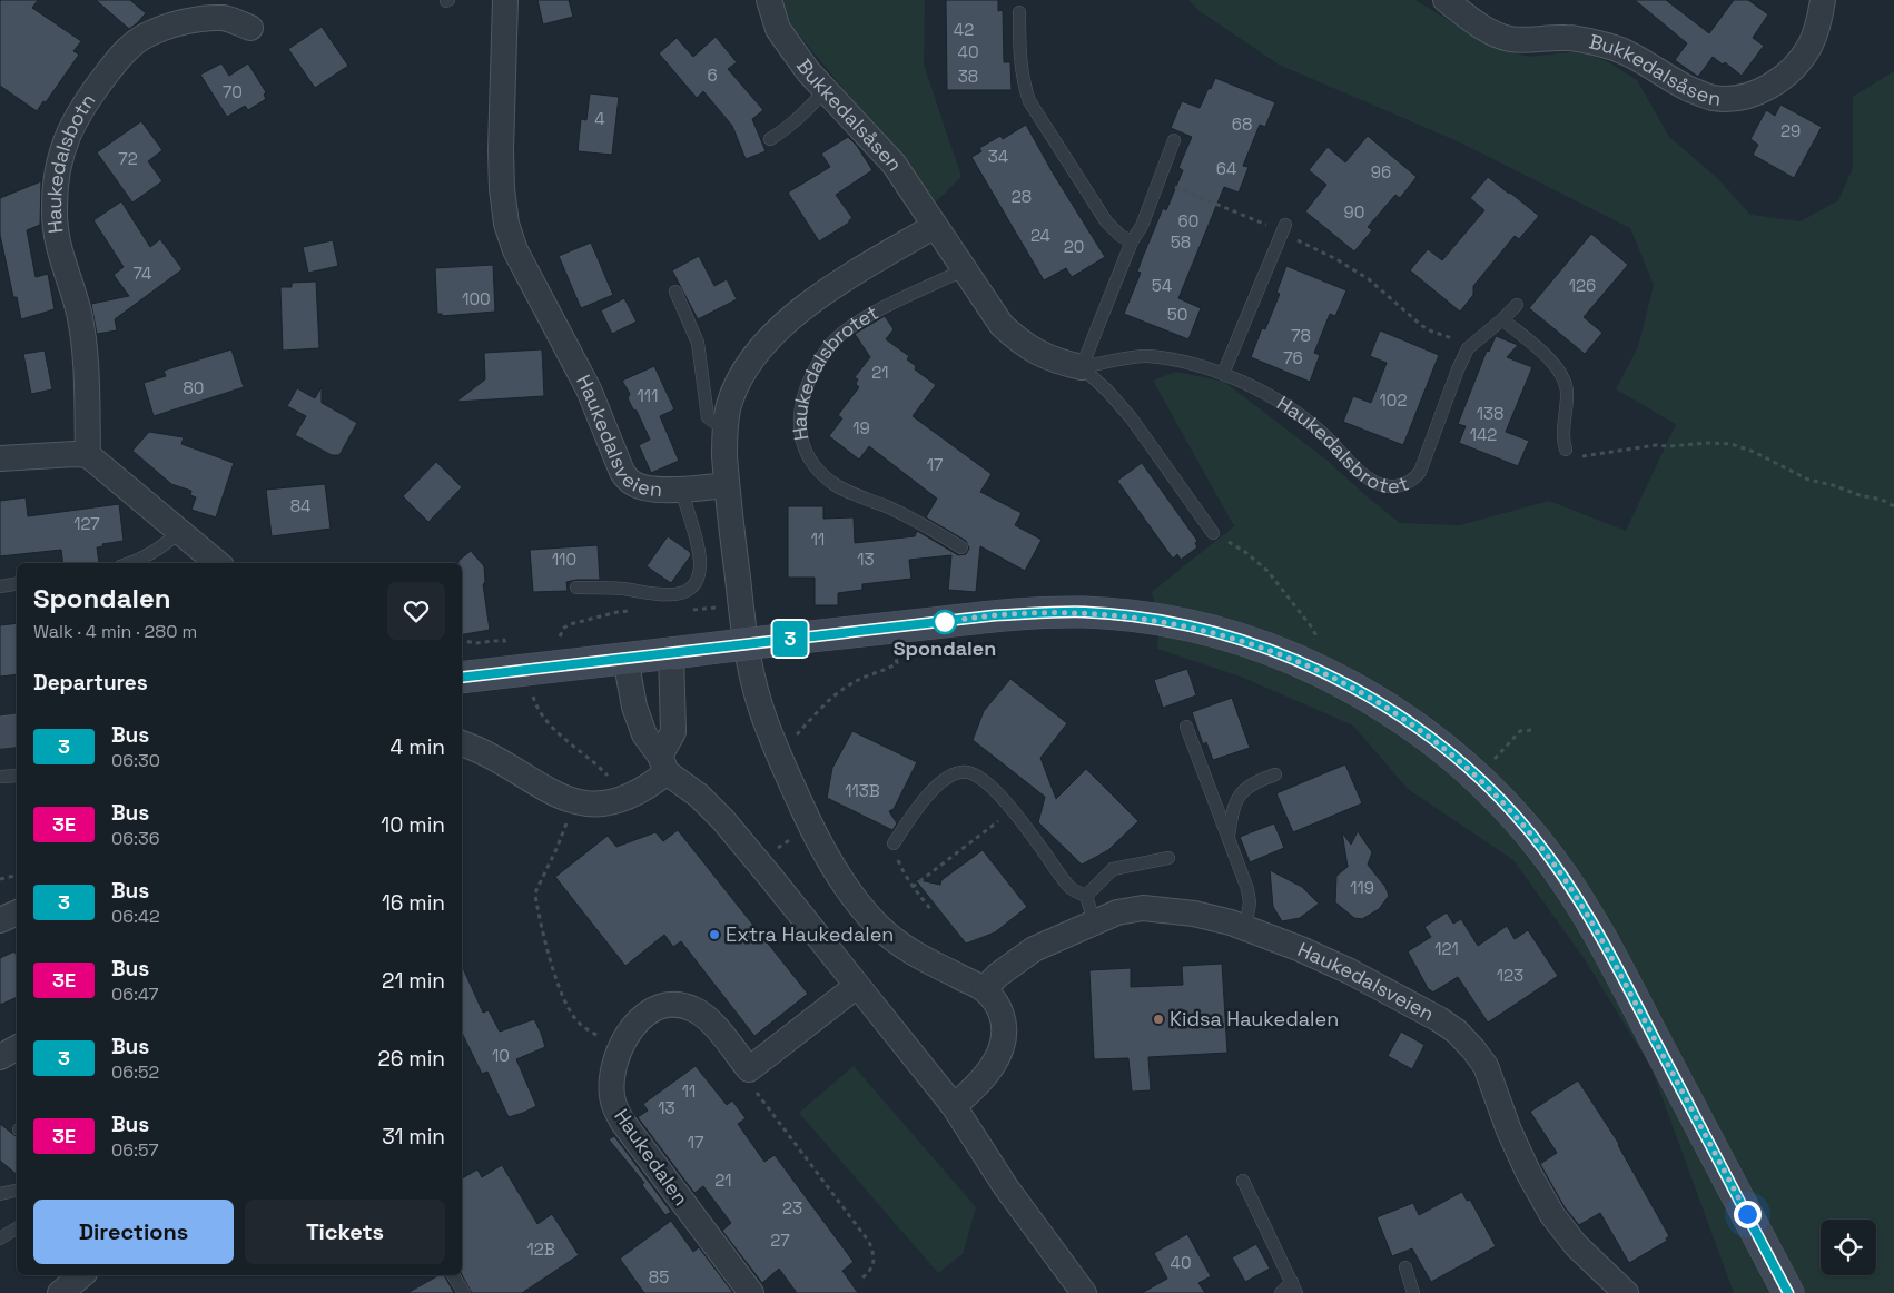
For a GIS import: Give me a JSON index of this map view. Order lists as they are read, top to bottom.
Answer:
{
  "streets": {
    "street": [
      "Bukkedalsåsen",
      "Haukedalsbotn",
      "Haukedalsbrotet",
      "Haukedalsveien",
      "Haukedalen"
    ]
  },
  "crossings": [
    ["Bukkedalsåsen", "Haukedalsbrotet"]
  ],
  "places": ["Spondalen", "Extra Haukedalen", "Kidsa Haukedalen"],
  "lines": ["bus line 3"],
  "house_numbers": [
    "42",
    "40",
    "6",
    "38",
    "70",
    "4",
    "68",
    "29",
    "34",
    "72",
    "64",
    "96",
    "28",
    "90",
    "60",
    "24",
    "58",
    "20",
    "74",
    "54",
    "126",
    "100",
    "50",
    "78",
    "76",
    "21",
    "80",
    "111",
    "102",
    "138",
    "19",
    "142",
    "17",
    "84",
    "127",
    "11",
    "110",
    "13",
    "113B",
    "119",
    "121",
    "123",
    "10",
    "11",
    "13",
    "17",
    "21",
    "23",
    "27",
    "12B",
    "40",
    "85"
  ],
  "page": {
    "on_map": "3",
    "heading": [
      ["Spondalen", "Walk · 4 min · 280 m"],
      "Departures"
    ],
    "list": [
      {
        "mark": "3",
        "name": "Bus",
        "note": "06:30",
        "value": "4 min"
      },
      {
        "mark": "3E",
        "name": "Bus",
        "note": "06:36",
        "value": "10 min"
      },
      {
        "mark": "3",
        "name": "Bus",
        "note": "06:42",
        "value": "16 min"
      },
      {
        "mark": "3E",
        "name": "Bus",
        "note": "06:47",
        "value": "21 min"
      },
      {
        "mark": "3",
        "name": "Bus",
        "note": "06:52",
        "value": "26 min"
      },
      {
        "mark": "3E",
        "name": "Bus",
        "note": "06:57",
        "value": "31 min"
      }
    ],
    "buttons": ["Directions", "Tickets"]
  }
}
